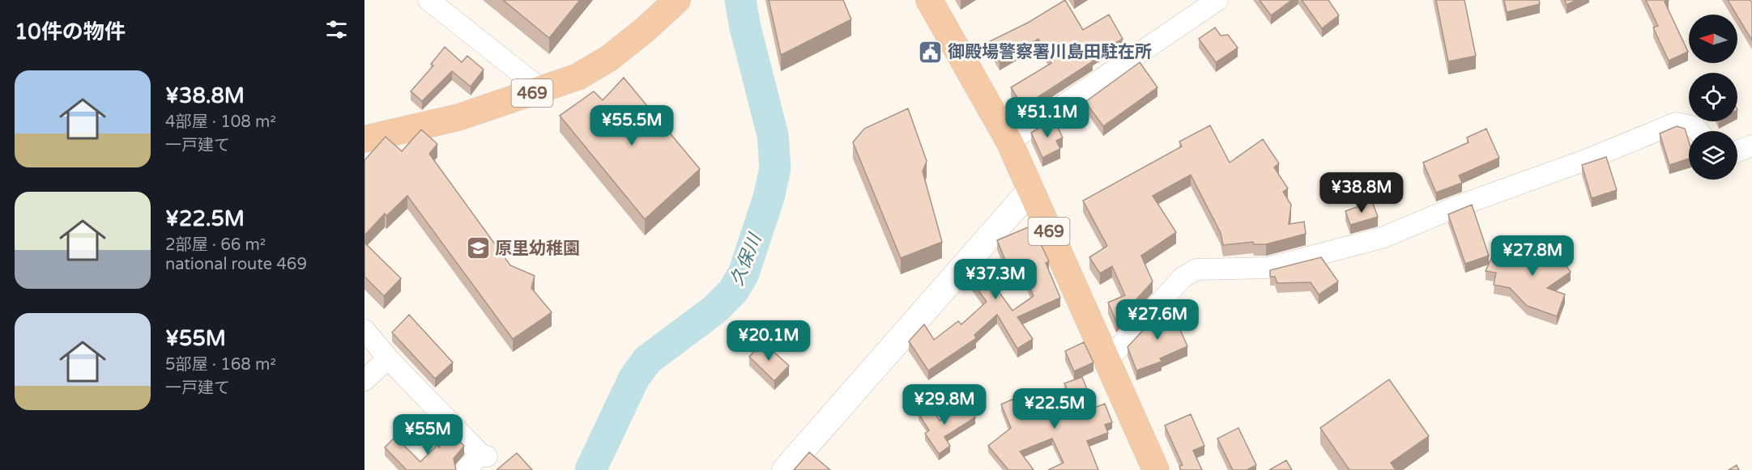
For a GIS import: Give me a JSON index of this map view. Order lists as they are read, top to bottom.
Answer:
{
  "streets": {
    "highway": ["469"]
  },
  "water": ["久保川"],
  "places": {
    "public building": ["御殿場警察署川島田駐在所"],
    "school or university": ["原里幼稚園"]
  },
  "north": "left",
  "page": {
    "heading": "10件の物件",
    "list": [
      {
        "name": "¥38.8M",
        "note": "4部屋 · 108 m² · 一戸建て"
      },
      {
        "name": "¥22.5M",
        "note": "2部屋 · 66 m² · national route 469"
      },
      {
        "name": "¥55M",
        "note": "5部屋 · 168 m² · 一戸建て"
      }
    ],
    "price": [
      "¥51.1M",
      "¥55.5M",
      "¥38.8M",
      "¥27.8M",
      "¥37.3M",
      "¥27.6M",
      "¥20.1M",
      "¥29.8M",
      "¥22.5M",
      "¥55M"
    ]
  }
}
